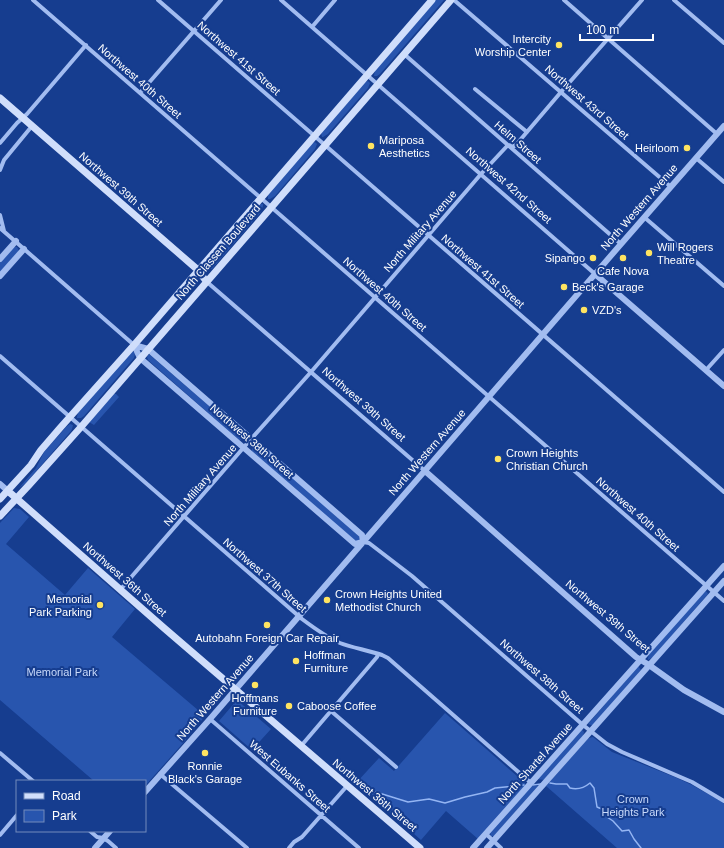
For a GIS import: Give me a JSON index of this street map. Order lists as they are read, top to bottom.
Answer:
{
  "streets": {
    "main road": ["Northwest 39th Street", "North Classen Boulevard", "Northwest 36th Street"],
    "street": [
      "Northwest 41st Street",
      "Northwest 40th Street",
      "Northwest 43rd Street",
      "Helm Street",
      "Northwest 42nd Street",
      "North Western Avenue",
      "North Military Avenue",
      "Northwest 38th Street",
      "Northwest 37th Street",
      "North Shartel Avenue",
      "West Eubanks Street"
    ]
  },
  "crossings": [
    ["Northwest 41st Street", "North Western Avenue"],
    ["Northwest 41st Street", "North Military Avenue"],
    ["Northwest 41st Street", "North Classen Boulevard"],
    ["Northwest 40th Street", "North Western Avenue"],
    ["Northwest 40th Street", "North Military Avenue"],
    ["Northwest 40th Street", "North Classen Boulevard"],
    ["Northwest 40th Street", "North Shartel Avenue"],
    ["Northwest 43rd Street", "North Western Avenue"],
    ["Northwest 43rd Street", "North Military Avenue"],
    ["Helm Street", "North Western Avenue"],
    ["Helm Street", "North Military Avenue"],
    ["Helm Street", "North Classen Boulevard"],
    ["Northwest 42nd Street", "North Western Avenue"],
    ["Northwest 42nd Street", "North Military Avenue"],
    ["Northwest 42nd Street", "North Classen Boulevard"],
    ["Northwest 39th Street", "North Western Avenue"],
    ["Northwest 39th Street", "North Military Avenue"],
    ["Northwest 39th Street", "North Classen Boulevard"],
    ["Northwest 39th Street", "North Shartel Avenue"],
    ["North Western Avenue", "Northwest 38th Street"],
    ["North Western Avenue", "Northwest 37th Street"],
    ["North Western Avenue", "Northwest 36th Street"],
    ["North Western Avenue", "West Eubanks Street"],
    ["North Military Avenue", "Northwest 38th Street"],
    ["North Military Avenue", "Northwest 37th Street"],
    ["North Military Avenue", "Northwest 36th Street"],
    ["North Classen Boulevard", "Northwest 38th Street"],
    ["North Classen Boulevard", "Northwest 37th Street"],
    ["North Classen Boulevard", "Northwest 36th Street"],
    ["Northwest 38th Street", "North Shartel Avenue"],
    ["Northwest 37th Street", "North Shartel Avenue"]
  ],
  "parks": ["Memorial Park", "Crown Heights Park"],
  "places": [
    "Intercity Worship Center",
    "Mariposa Aesthetics",
    "Heirloom",
    "Will Rogers Theatre",
    "Sipango",
    "Cafe Nova",
    "Beck's Garage",
    "VZD's",
    "Crown Heights Christian Church",
    "Crown Heights United Methodist Church",
    "Memorial Park Parking",
    "Autobahn Foreign Car Repair",
    "Hoffman Furniture",
    "Hoffmans Furniture",
    "Caboose Coffee",
    "Ronnie Black's Garage"
  ],
  "legend": ["Road", "Park"],
  "scale_bar": "100 m"
}
